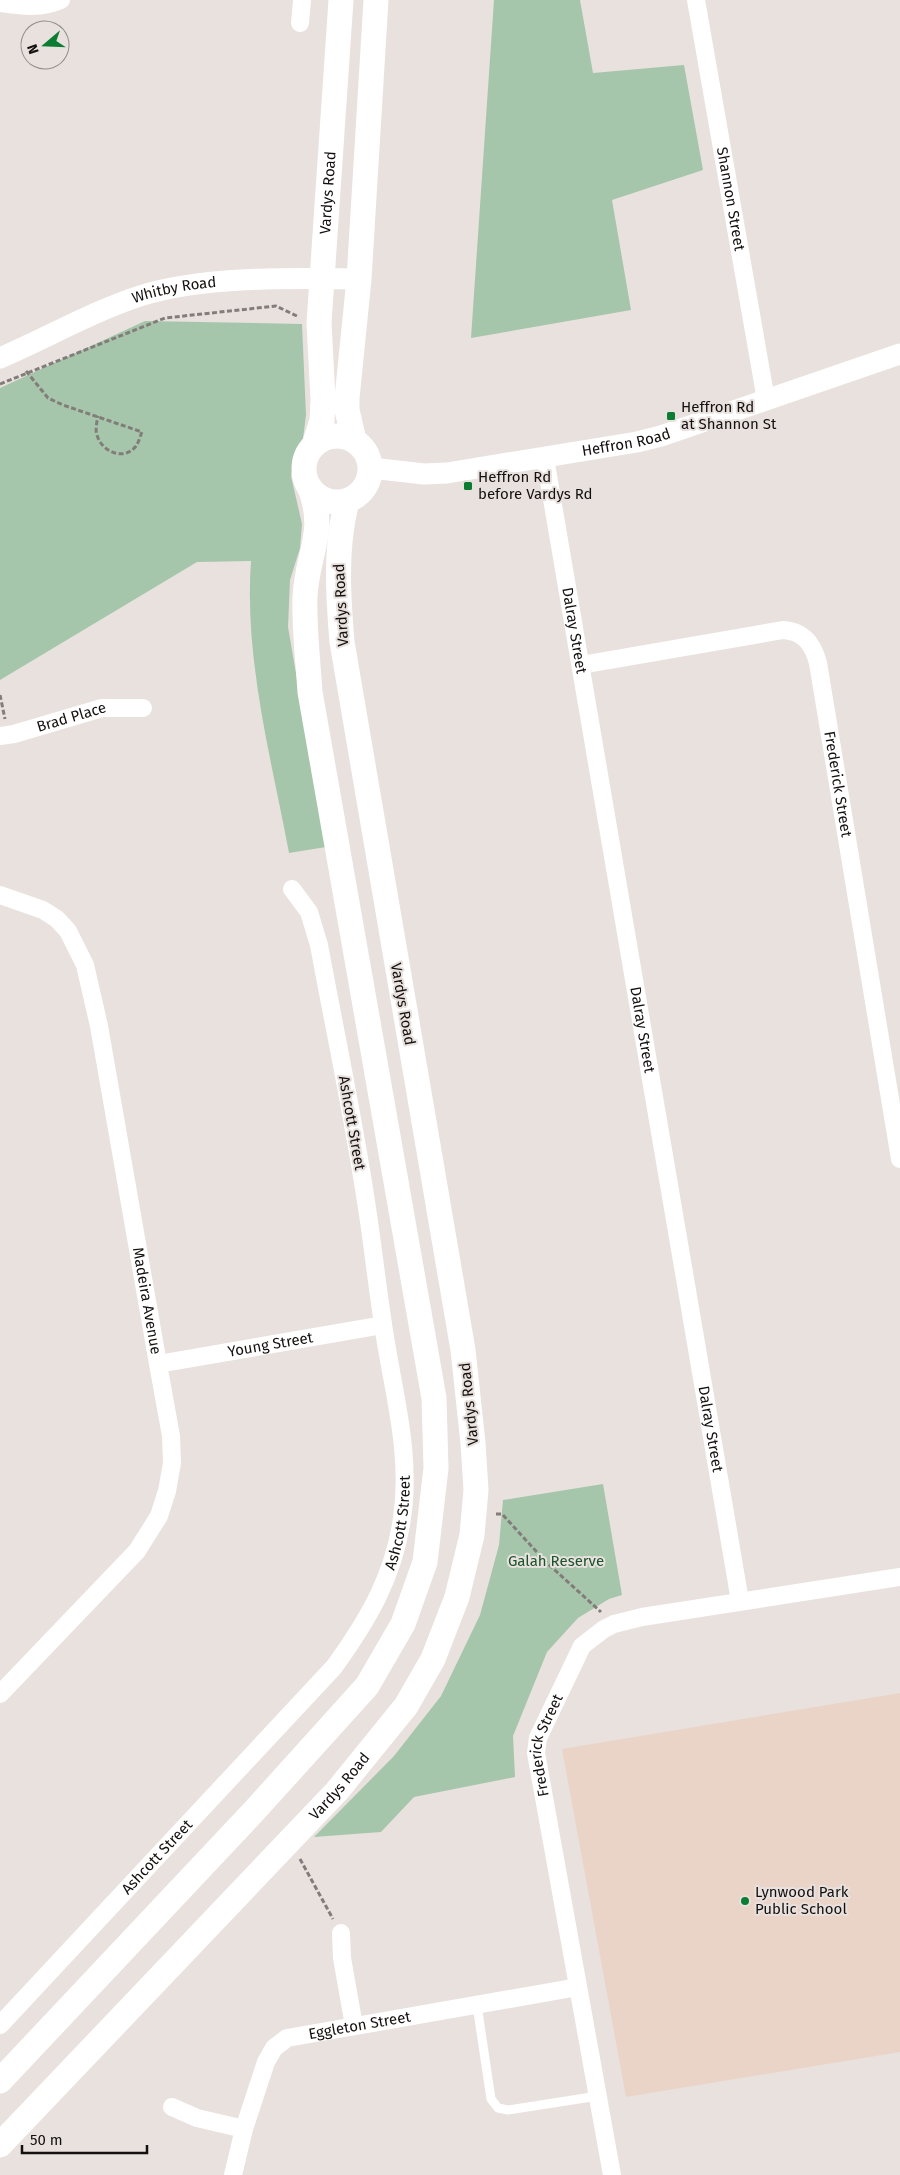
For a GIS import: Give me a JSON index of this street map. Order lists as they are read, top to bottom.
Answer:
{
  "streets": {
    "main road": ["Vardys Road"],
    "street": [
      "Shannon Street",
      "Whitby Road",
      "Heffron Road",
      "Dalray Street",
      "Brad Place",
      "Frederick Street",
      "Ashcott Street",
      "Madeira Avenue",
      "Young Street",
      "Eggleton Street"
    ]
  },
  "crossings": [
    ["Vardys Road", "Whitby Road"],
    ["Vardys Road", "Heffron Road"],
    ["Shannon Street", "Heffron Road"],
    ["Heffron Road", "Dalray Street"],
    ["Dalray Street", "Frederick Street"],
    ["Frederick Street", "Eggleton Street"],
    ["Ashcott Street", "Young Street"],
    ["Madeira Avenue", "Young Street"]
  ],
  "parks": ["Galah Reserve"],
  "places": {
    "transit": ["Heffron Rd at Shannon St", "Heffron Rd before Vardys Rd"],
    "other": ["Lynwood Park Public School"]
  },
  "scale_bar": "50 m",
  "north": "left"
}
